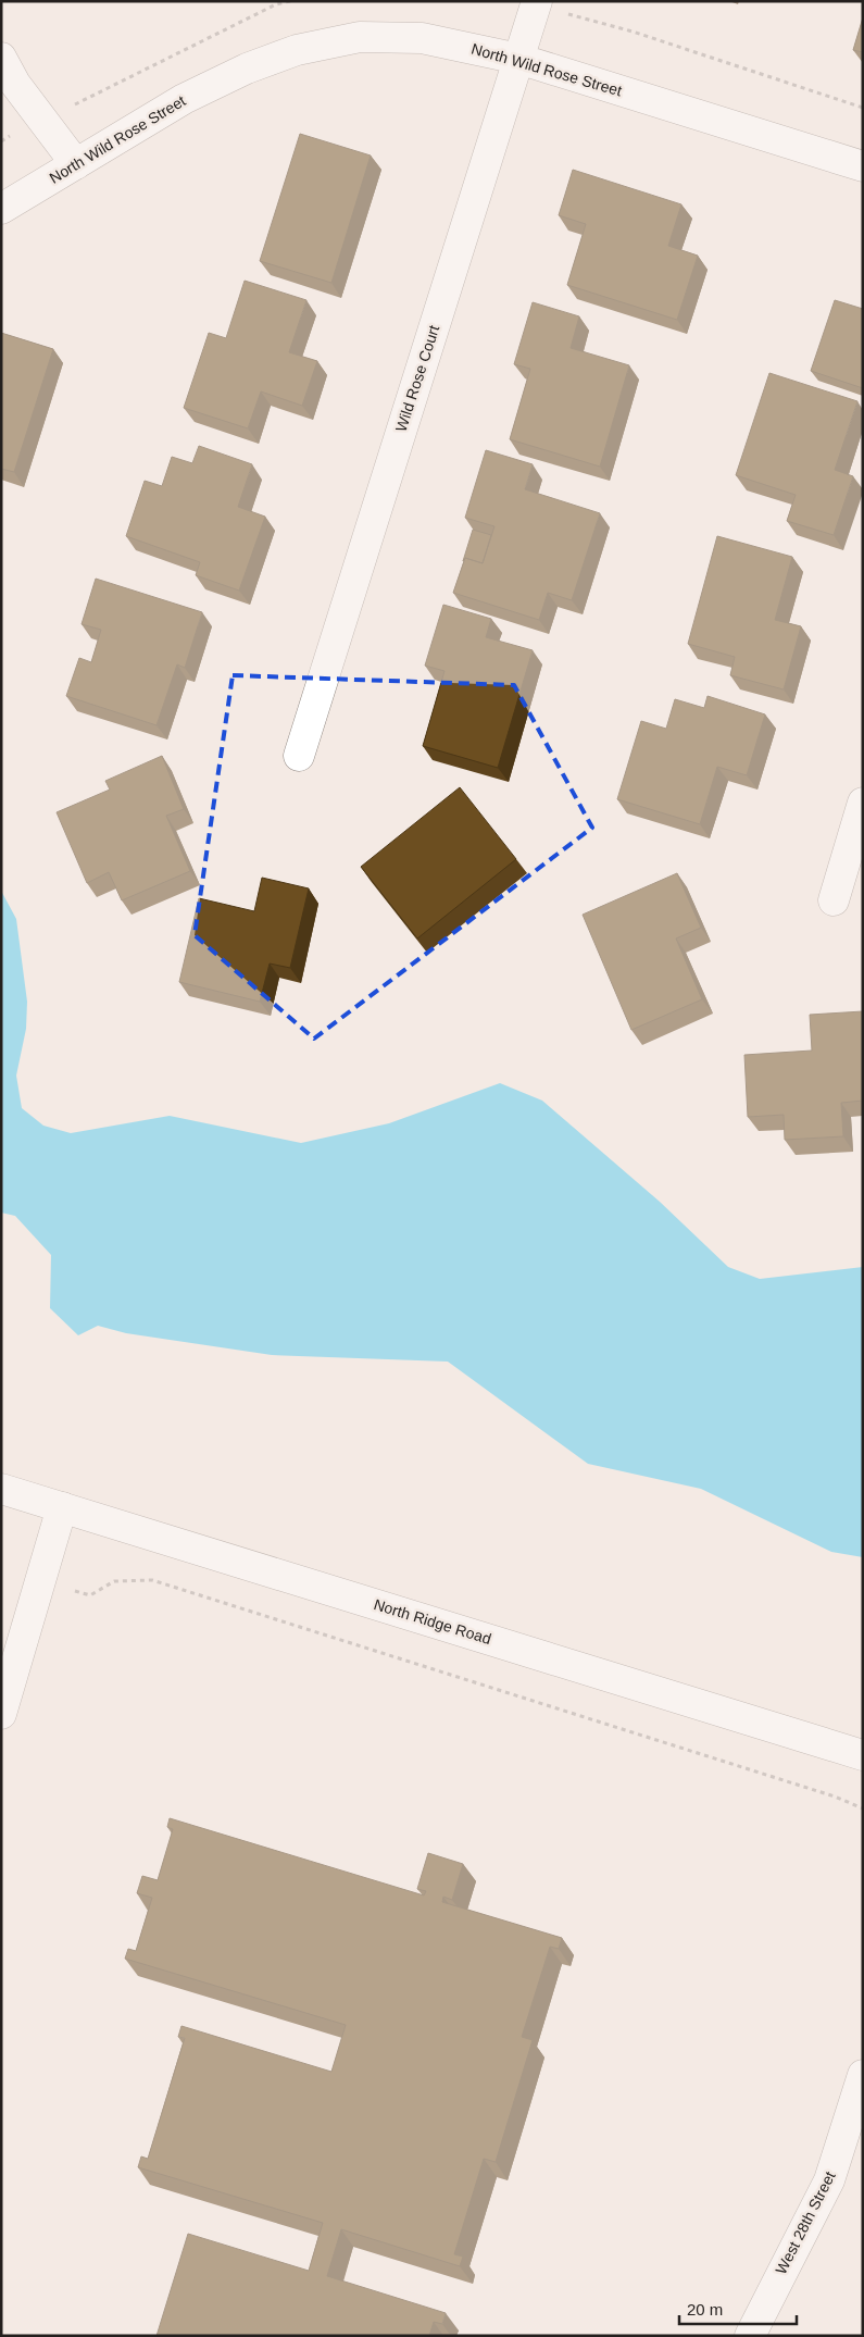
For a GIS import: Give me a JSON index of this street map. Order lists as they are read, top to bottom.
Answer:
{
  "streets": {
    "street": [
      "North Wild Rose Street",
      "Wild Rose Court",
      "North Ridge Road",
      "West 28th Street"
    ]
  },
  "crossings": [
    ["North Wild Rose Street", "Wild Rose Court"]
  ],
  "scale_bar": "20 m"
}
